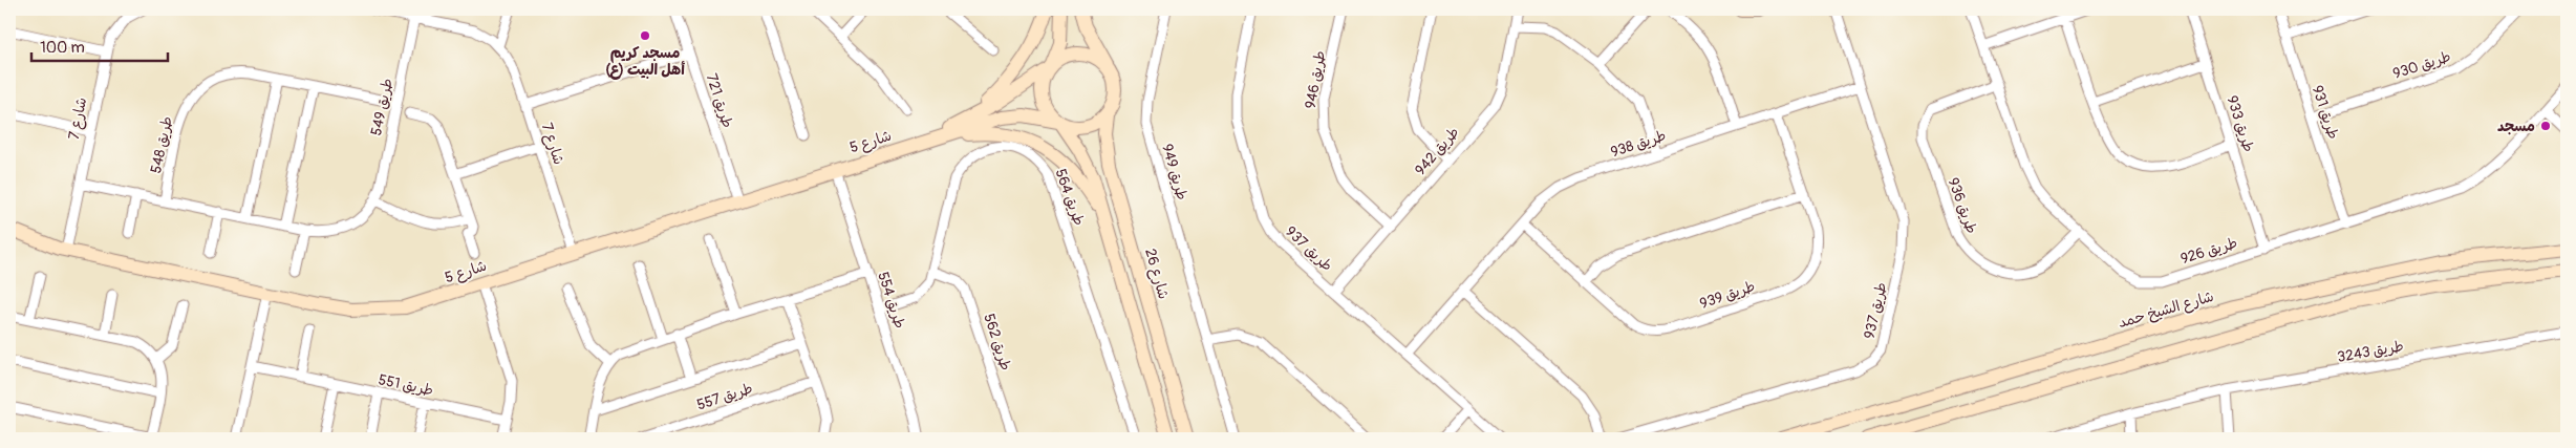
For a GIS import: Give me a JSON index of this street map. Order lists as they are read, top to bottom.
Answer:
{
  "streets": {
    "main road": ["شارع 5", "شارع 26", "شارع الشيخ حمد"],
    "street": [
      "طريق 930",
      "طريق 946",
      "طريق 721",
      "طريق 549",
      "طريق 931",
      "شارع 7",
      "طريق 933",
      "طريق 938",
      "طريق 548",
      "طريق 942",
      "طريق 949",
      "طريق 564",
      "طريق 936",
      "طريق 937",
      "طريق 926",
      "طريق 939",
      "طريق 554",
      "طريق 562",
      "طريق 3243",
      "طريق 551",
      "طريق 557"
    ]
  },
  "crossings": [
    ["طريق 930", "طريق 931"],
    ["طريق 946", "طريق 942"],
    ["طريق 721", "شارع 5"],
    ["طريق 549", "شارع 7"],
    ["طريق 549", "طريق 548"],
    ["طريق 931", "طريق 926"],
    ["شارع 7", "شارع 5"],
    ["طريق 933", "طريق 926"],
    ["شارع 5", "شارع 26"],
    ["شارع 5", "طريق 554"],
    ["طريق 938", "طريق 937"],
    ["طريق 938", "طريق 939"],
    ["طريق 942", "طريق 937"],
    ["طريق 564", "طريق 554"],
    ["طريق 564", "طريق 562"],
    ["طريق 936", "طريق 926"]
  ],
  "places": ["مسجد كريم أهل البيت (ع)", "مسجد"],
  "scale_bar": "100 m"
}
